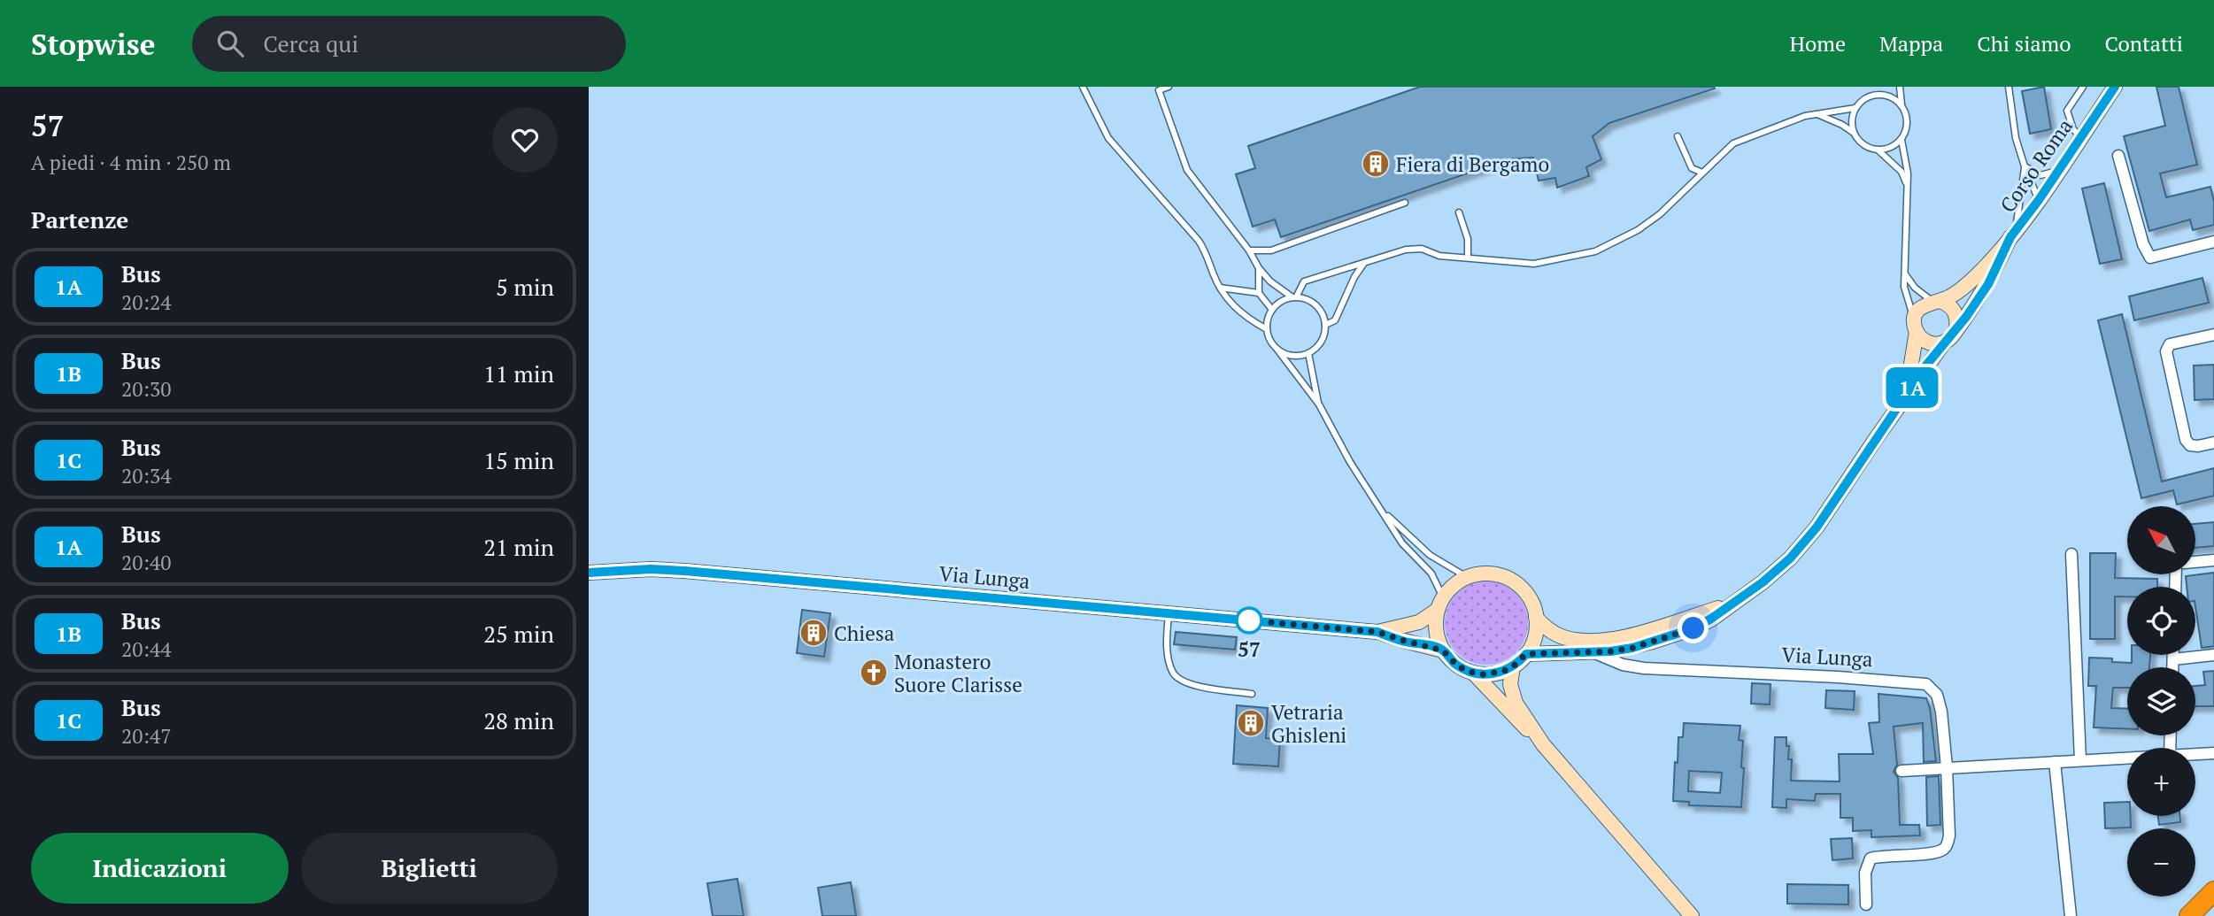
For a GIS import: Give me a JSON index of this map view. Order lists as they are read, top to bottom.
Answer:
{
  "streets": {
    "street": ["Corso Roma", "Via Lunga"]
  },
  "crossings": [
    ["Corso Roma", "Via Lunga"]
  ],
  "places": {
    "building": ["Fiera di Bergamo", "Chiesa", "Vetraria Ghisleni"],
    "other": ["57"],
    "church": ["Monastero Suore Clarisse"]
  },
  "lines": ["bus line 1A"],
  "north": "top left",
  "page": {
    "header": "Stopwise",
    "search": "Cerca qui",
    "nav": [
      "Home",
      "Mappa",
      "Chi siamo",
      "Contatti"
    ],
    "heading": [
      ["57", "A piedi · 4 min · 250 m"],
      "Partenze"
    ],
    "on_map": "1A",
    "list": [
      {
        "mark": "1A",
        "name": "Bus",
        "note": "20:24",
        "value": "5 min"
      },
      {
        "mark": "1B",
        "name": "Bus",
        "note": "20:30",
        "value": "11 min"
      },
      {
        "mark": "1C",
        "name": "Bus",
        "note": "20:34",
        "value": "15 min"
      },
      {
        "mark": "1A",
        "name": "Bus",
        "note": "20:40",
        "value": "21 min"
      },
      {
        "mark": "1B",
        "name": "Bus",
        "note": "20:44",
        "value": "25 min"
      },
      {
        "mark": "1C",
        "name": "Bus",
        "note": "20:47",
        "value": "28 min"
      }
    ],
    "map_buttons": ["+", "−"],
    "buttons": ["Indicazioni", "Biglietti"]
  }
}
